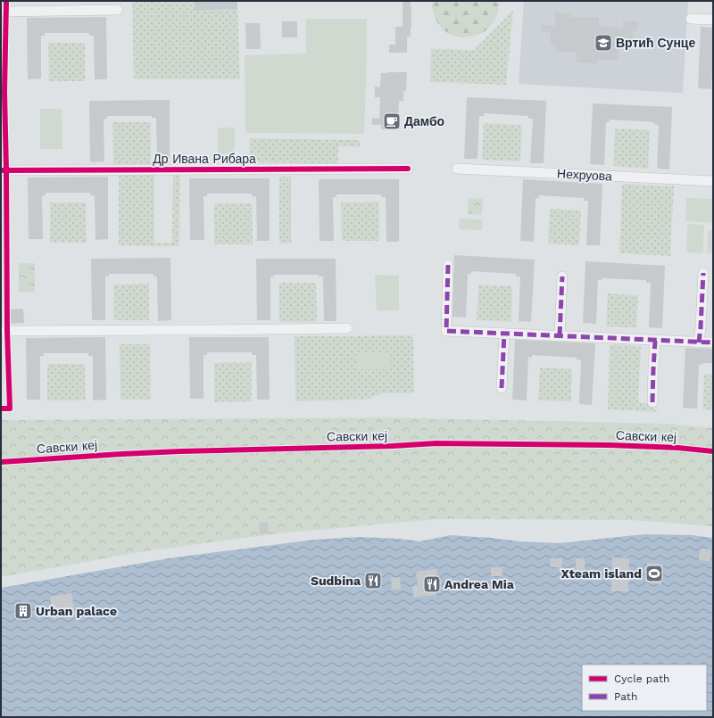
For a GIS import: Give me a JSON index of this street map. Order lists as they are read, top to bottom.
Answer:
{
  "streets": {
    "street": ["Др Ивана Рибара", "Нехруова"],
    "cycle path": ["Савски кеј"]
  },
  "places": {
    "school or university": ["Вртић Сунце"],
    "cafe": ["Дамбо"],
    "sports": ["Xteam island"],
    "restaurant": ["Sudbina", "Andrea Mia"],
    "building": ["Urban palace"]
  },
  "legend": ["Cycle path", "Path"]
}
